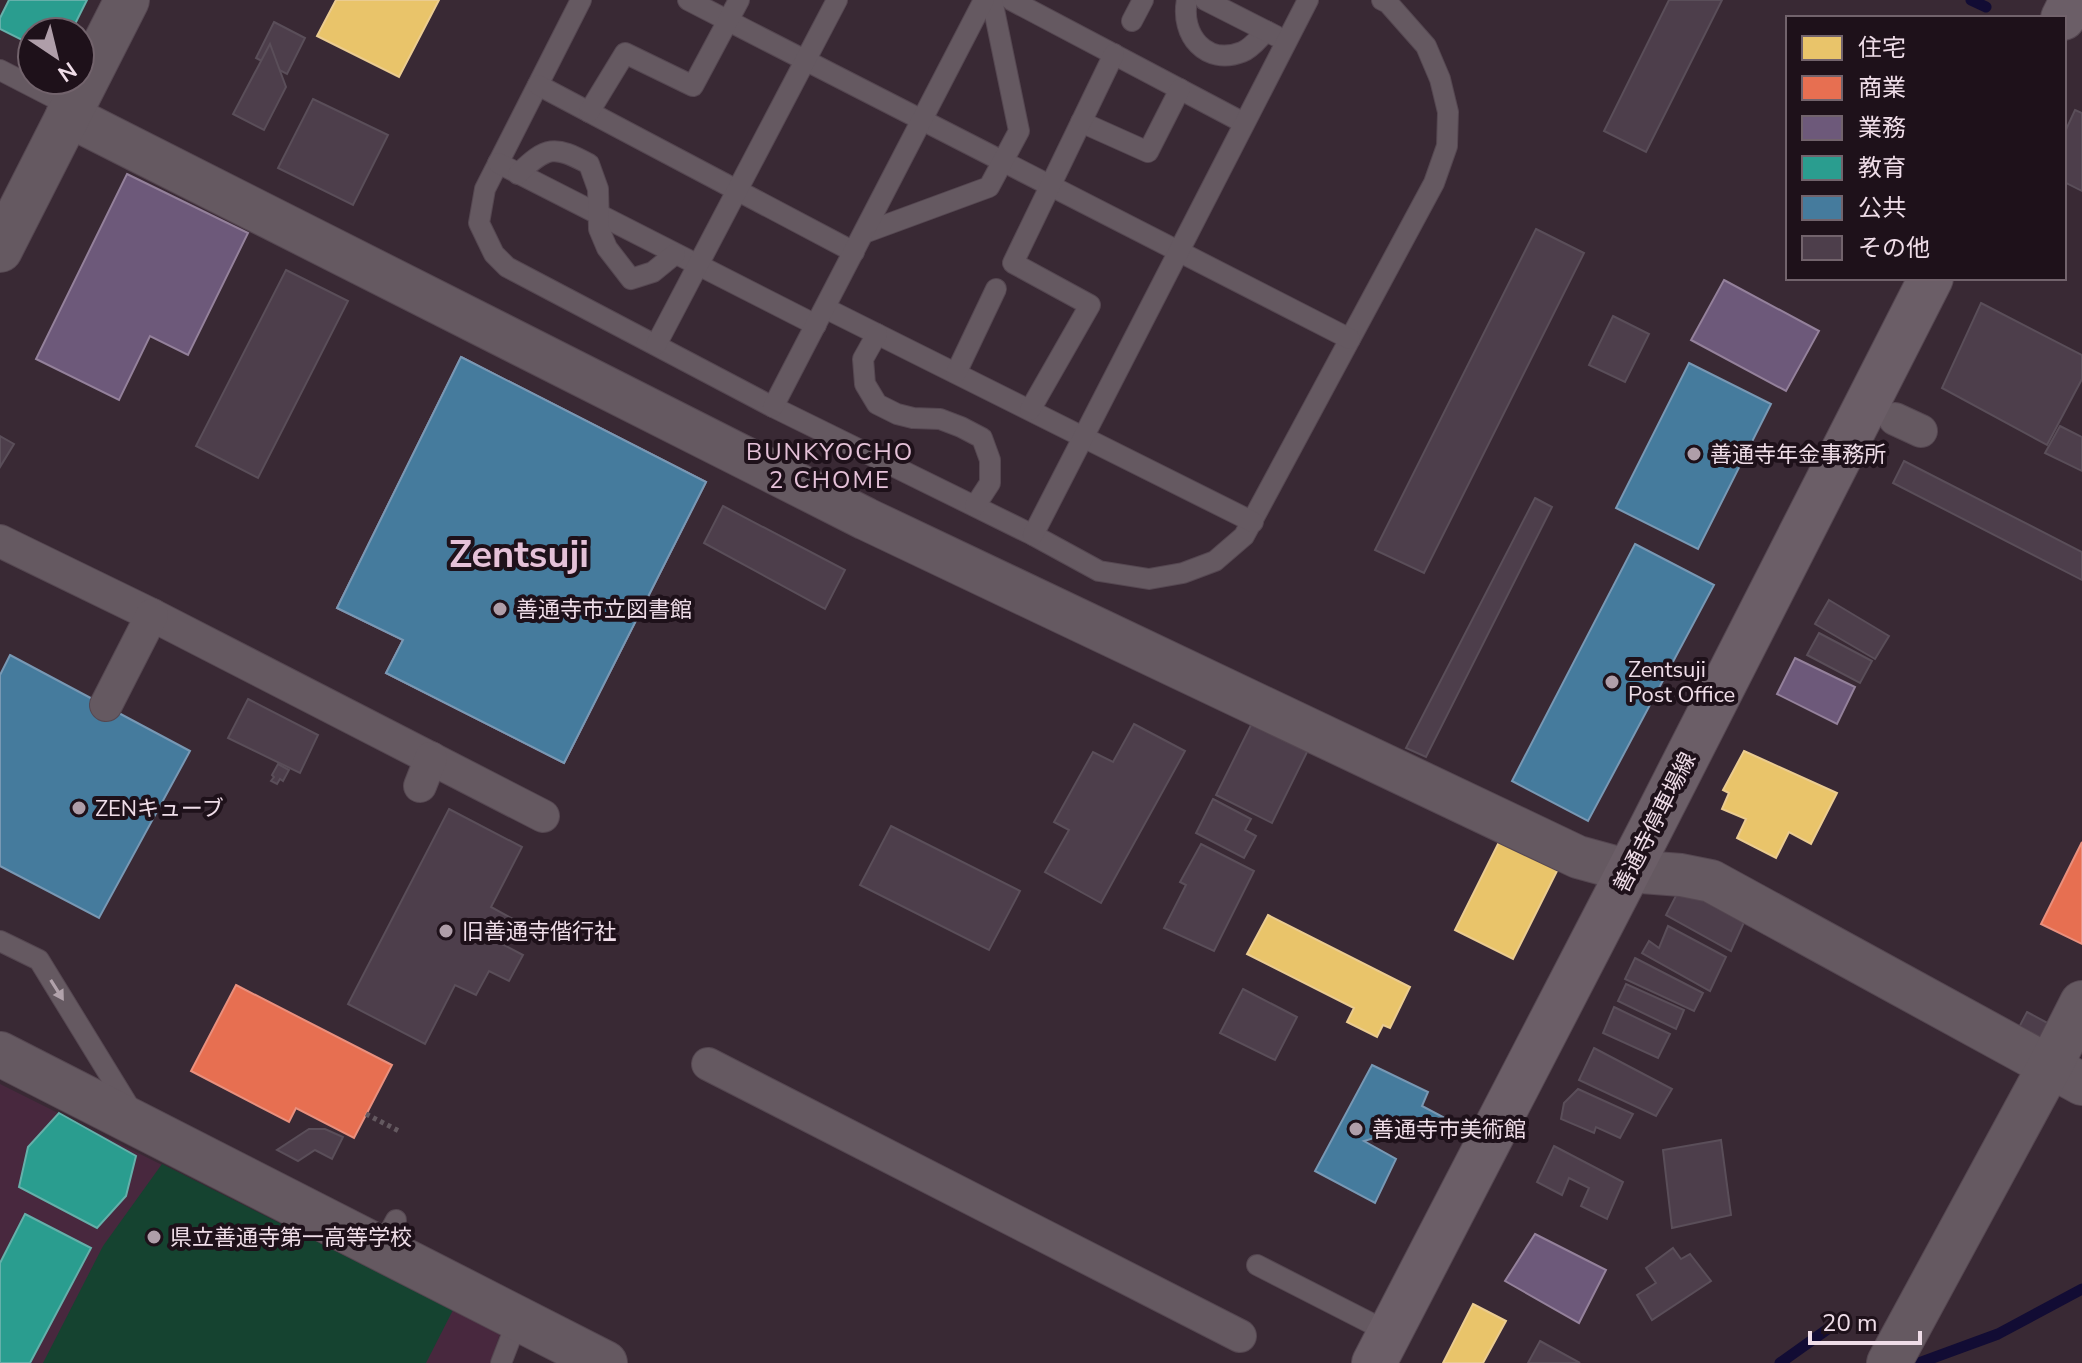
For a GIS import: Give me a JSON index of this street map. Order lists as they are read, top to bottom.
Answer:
{
  "streets": {
    "main road": ["善通寺停車場線"]
  },
  "districts": ["BUNKYOCHO 2 CHOME", "Zentsuji"],
  "places": [
    "善通寺年金事務所",
    "善通寺市立図書館",
    "Zentsuji Post Office",
    "ZENキューブ",
    "旧善通寺偕行社",
    "善通寺市美術館",
    "県立善通寺第一高等学校"
  ],
  "legend": [
    "住宅",
    "商業",
    "業務",
    "教育",
    "公共",
    "その他"
  ],
  "scale_bar": "20 m",
  "north": "bottom right"
}
